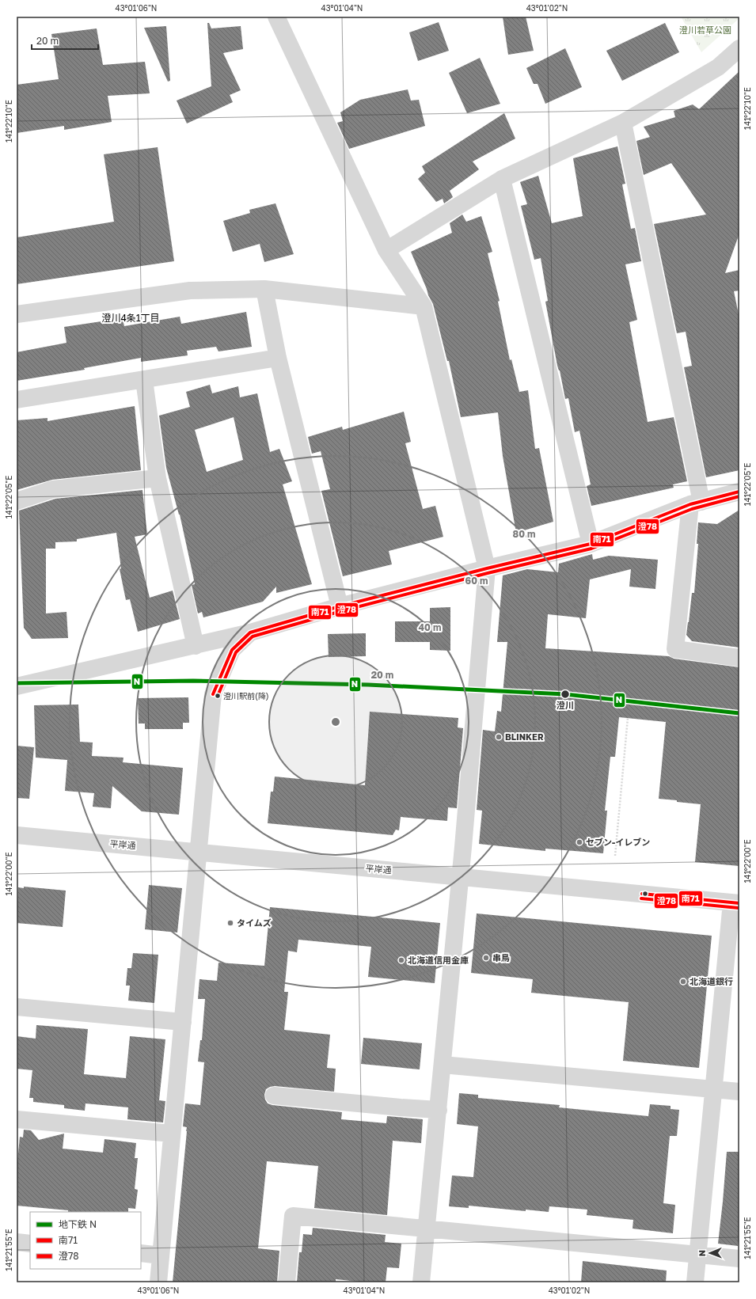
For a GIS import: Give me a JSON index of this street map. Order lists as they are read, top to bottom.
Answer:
{
  "streets": {
    "street": ["平岸通"]
  },
  "districts": ["澄川4条1丁目"],
  "parks": ["澄川若草公園"],
  "places": [
    "澄川",
    "澄川駅前(降)",
    "BLINKER",
    "セブン-イレブン",
    "タイムズ",
    "串鳥",
    "北海道信用金庫",
    "北海道銀行"
  ],
  "lines": ["transit line 南71", "transit line 澄78", "metro line N"],
  "legend": ["地下鉄 N", "南71", "澄78"],
  "scale_bar": "20 m",
  "north": "left",
  "coordinates": [
    "43°01'06\"N",
    "43°01'04\"N",
    "43°01'02\"N",
    "141°22'10\"E",
    "141°22'05\"E",
    "141°22'00\"E",
    "141°21'55\"E"
  ],
  "rings": [
    "80 m",
    "60 m",
    "40 m",
    "20 m"
  ]
}
